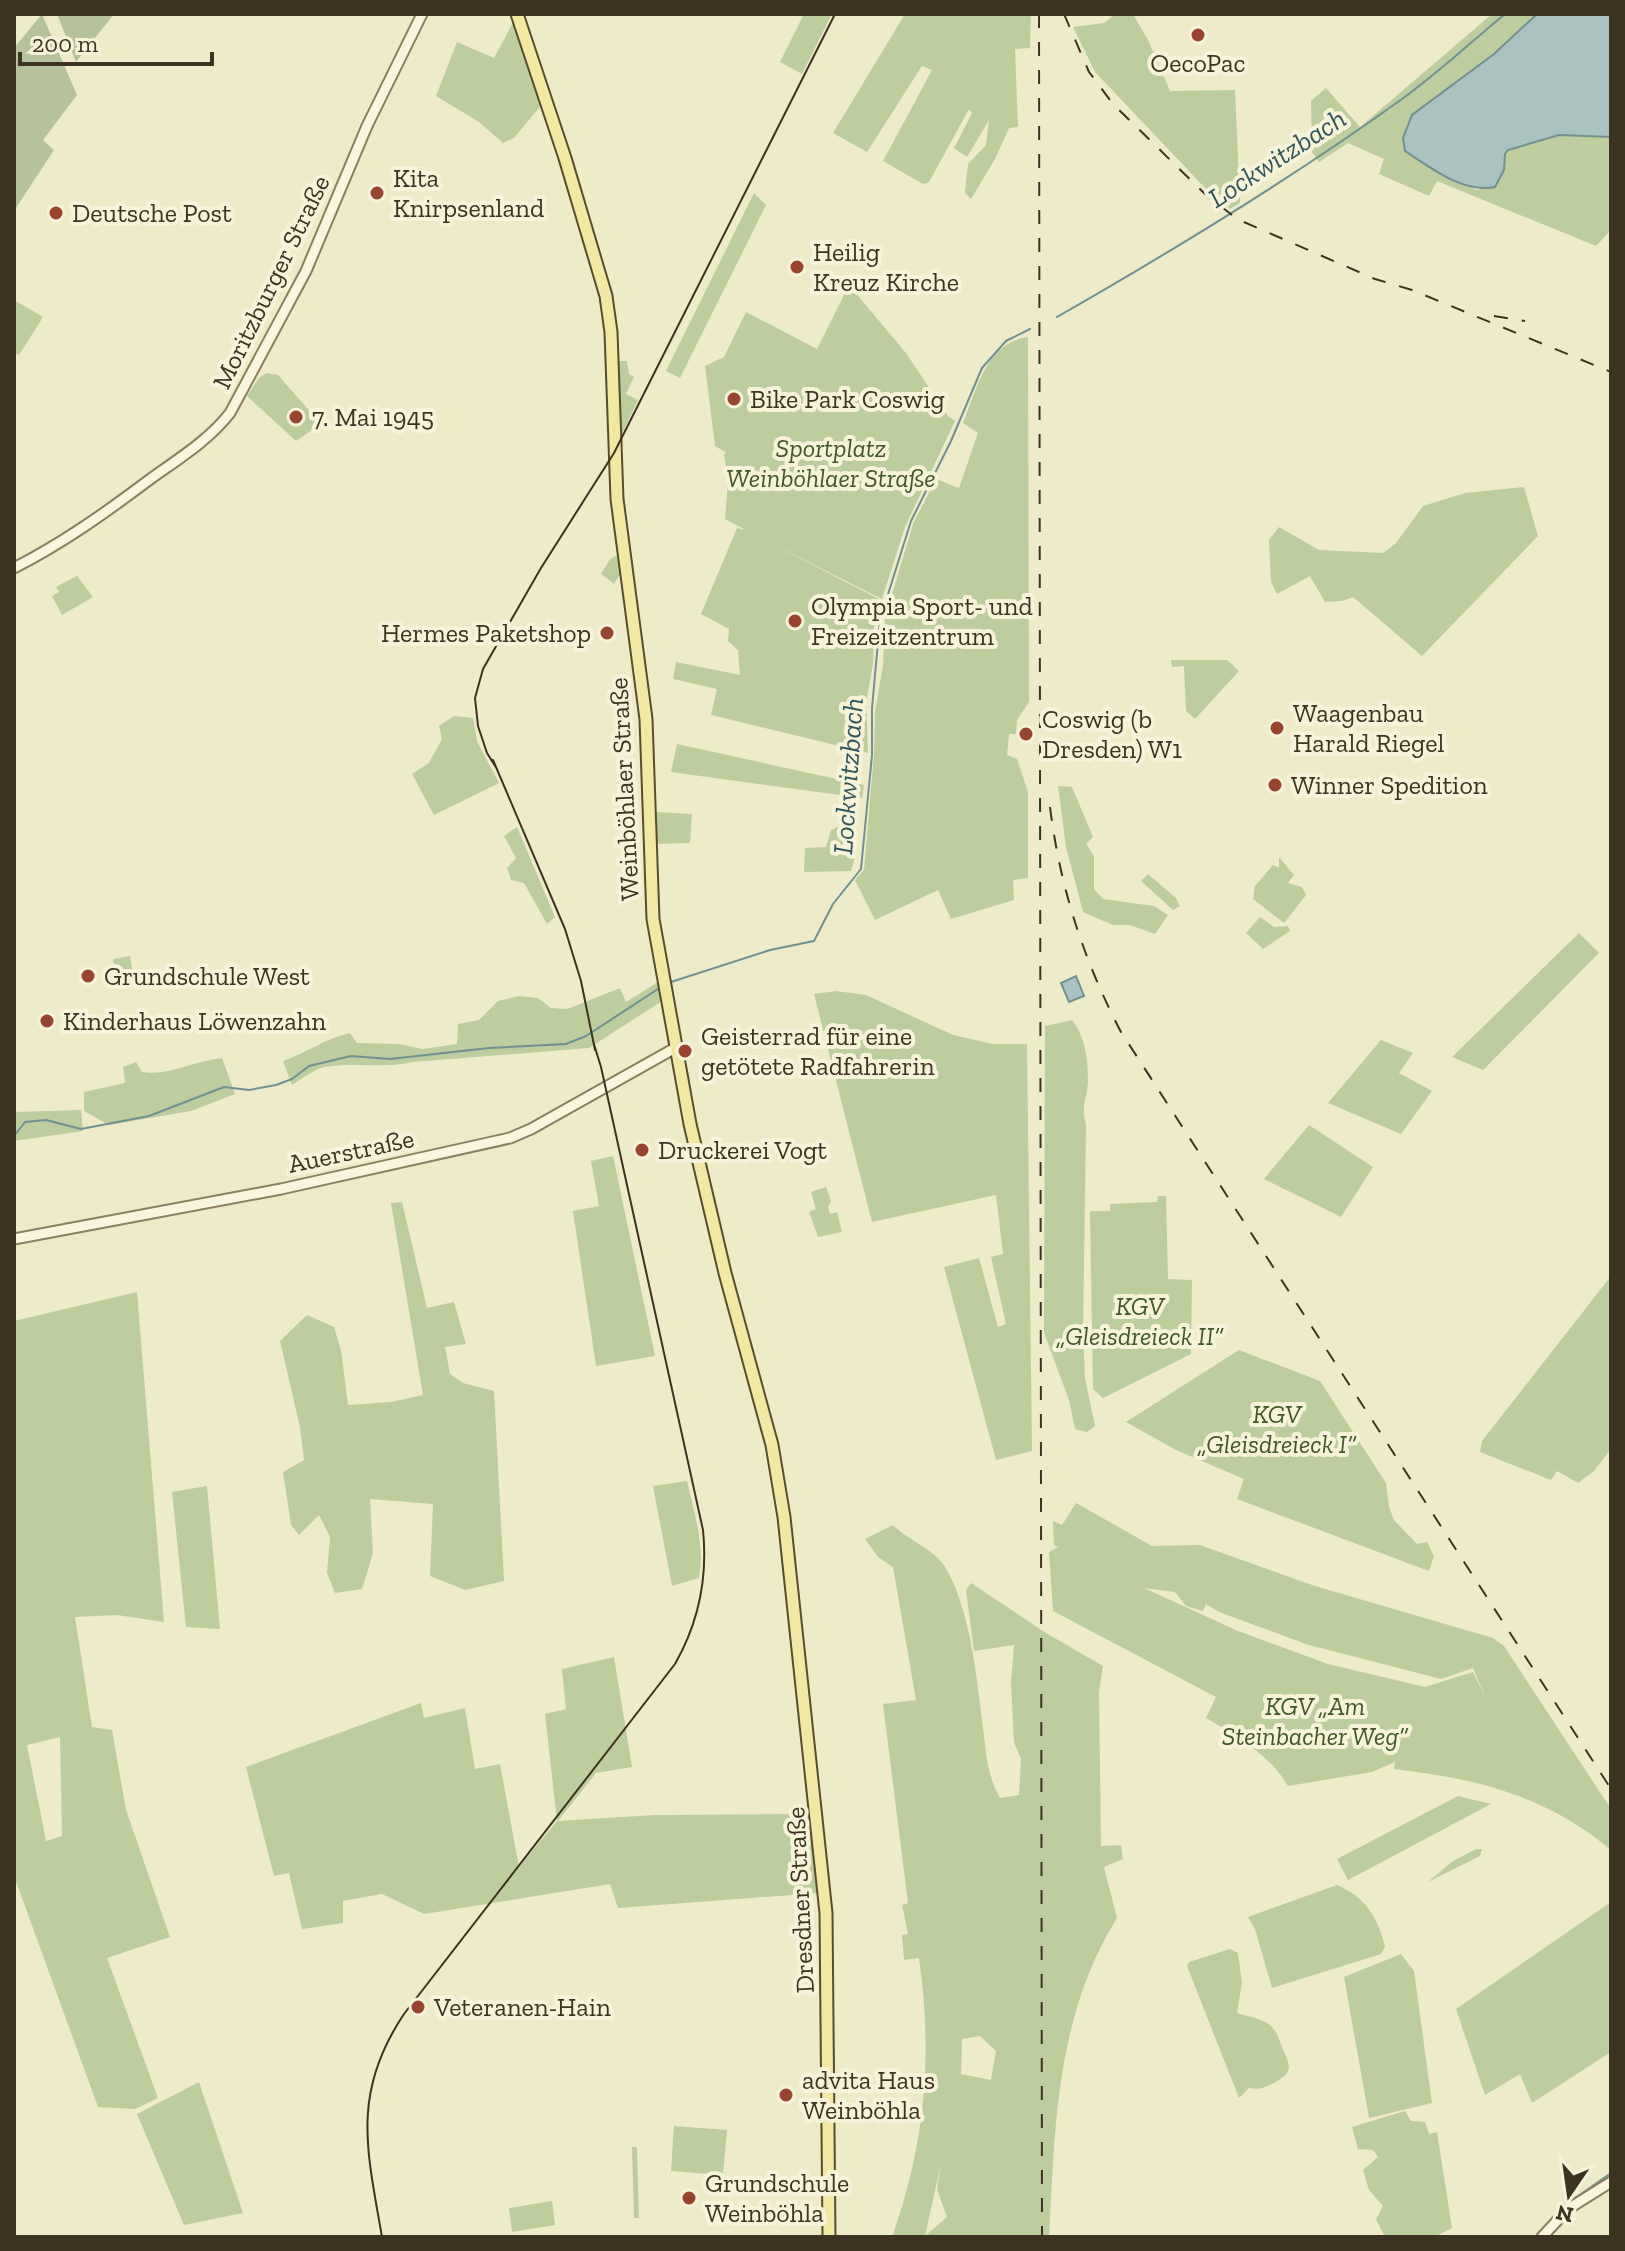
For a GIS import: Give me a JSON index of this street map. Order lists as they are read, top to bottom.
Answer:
{
  "streets": {
    "main road": ["Weinböhlaer Straße", "Dresdner Straße"],
    "street": ["Moritzburger Straße", "Auerstraße"]
  },
  "crossings": [
    ["Weinböhlaer Straße", "Auerstraße"],
    ["Weinböhlaer Straße", "Dresdner Straße"]
  ],
  "water": ["Lockwitzbach"],
  "parks": [
    "Sportplatz Weinböhlaer Straße",
    "KGV „Gleisdreieck II“",
    "KGV „Gleisdreieck I“",
    "KGV „Am Steinbacher Weg“"
  ],
  "places": [
    "OecoPac",
    "Kita Knirpsenland",
    "Deutsche Post",
    "Heilig Kreuz Kirche",
    "Bike Park Coswig",
    "7. Mai 1945",
    "Olympia Sport- und Freizeitzentrum",
    "Hermes Paketshop",
    "Waagenbau Harald Riegel",
    "Coswig (b Dresden) W1",
    "Winner Spedition",
    "Grundschule West",
    "Kinderhaus Löwenzahn",
    "Geisterrad für eine getötete Radfahrerin",
    "Druckerei Vogt",
    "Veteranen-Hain",
    "advita Haus Weinböhla",
    "Grundschule Weinböhla"
  ],
  "scale_bar": "200 m",
  "north": "bottom"
}
